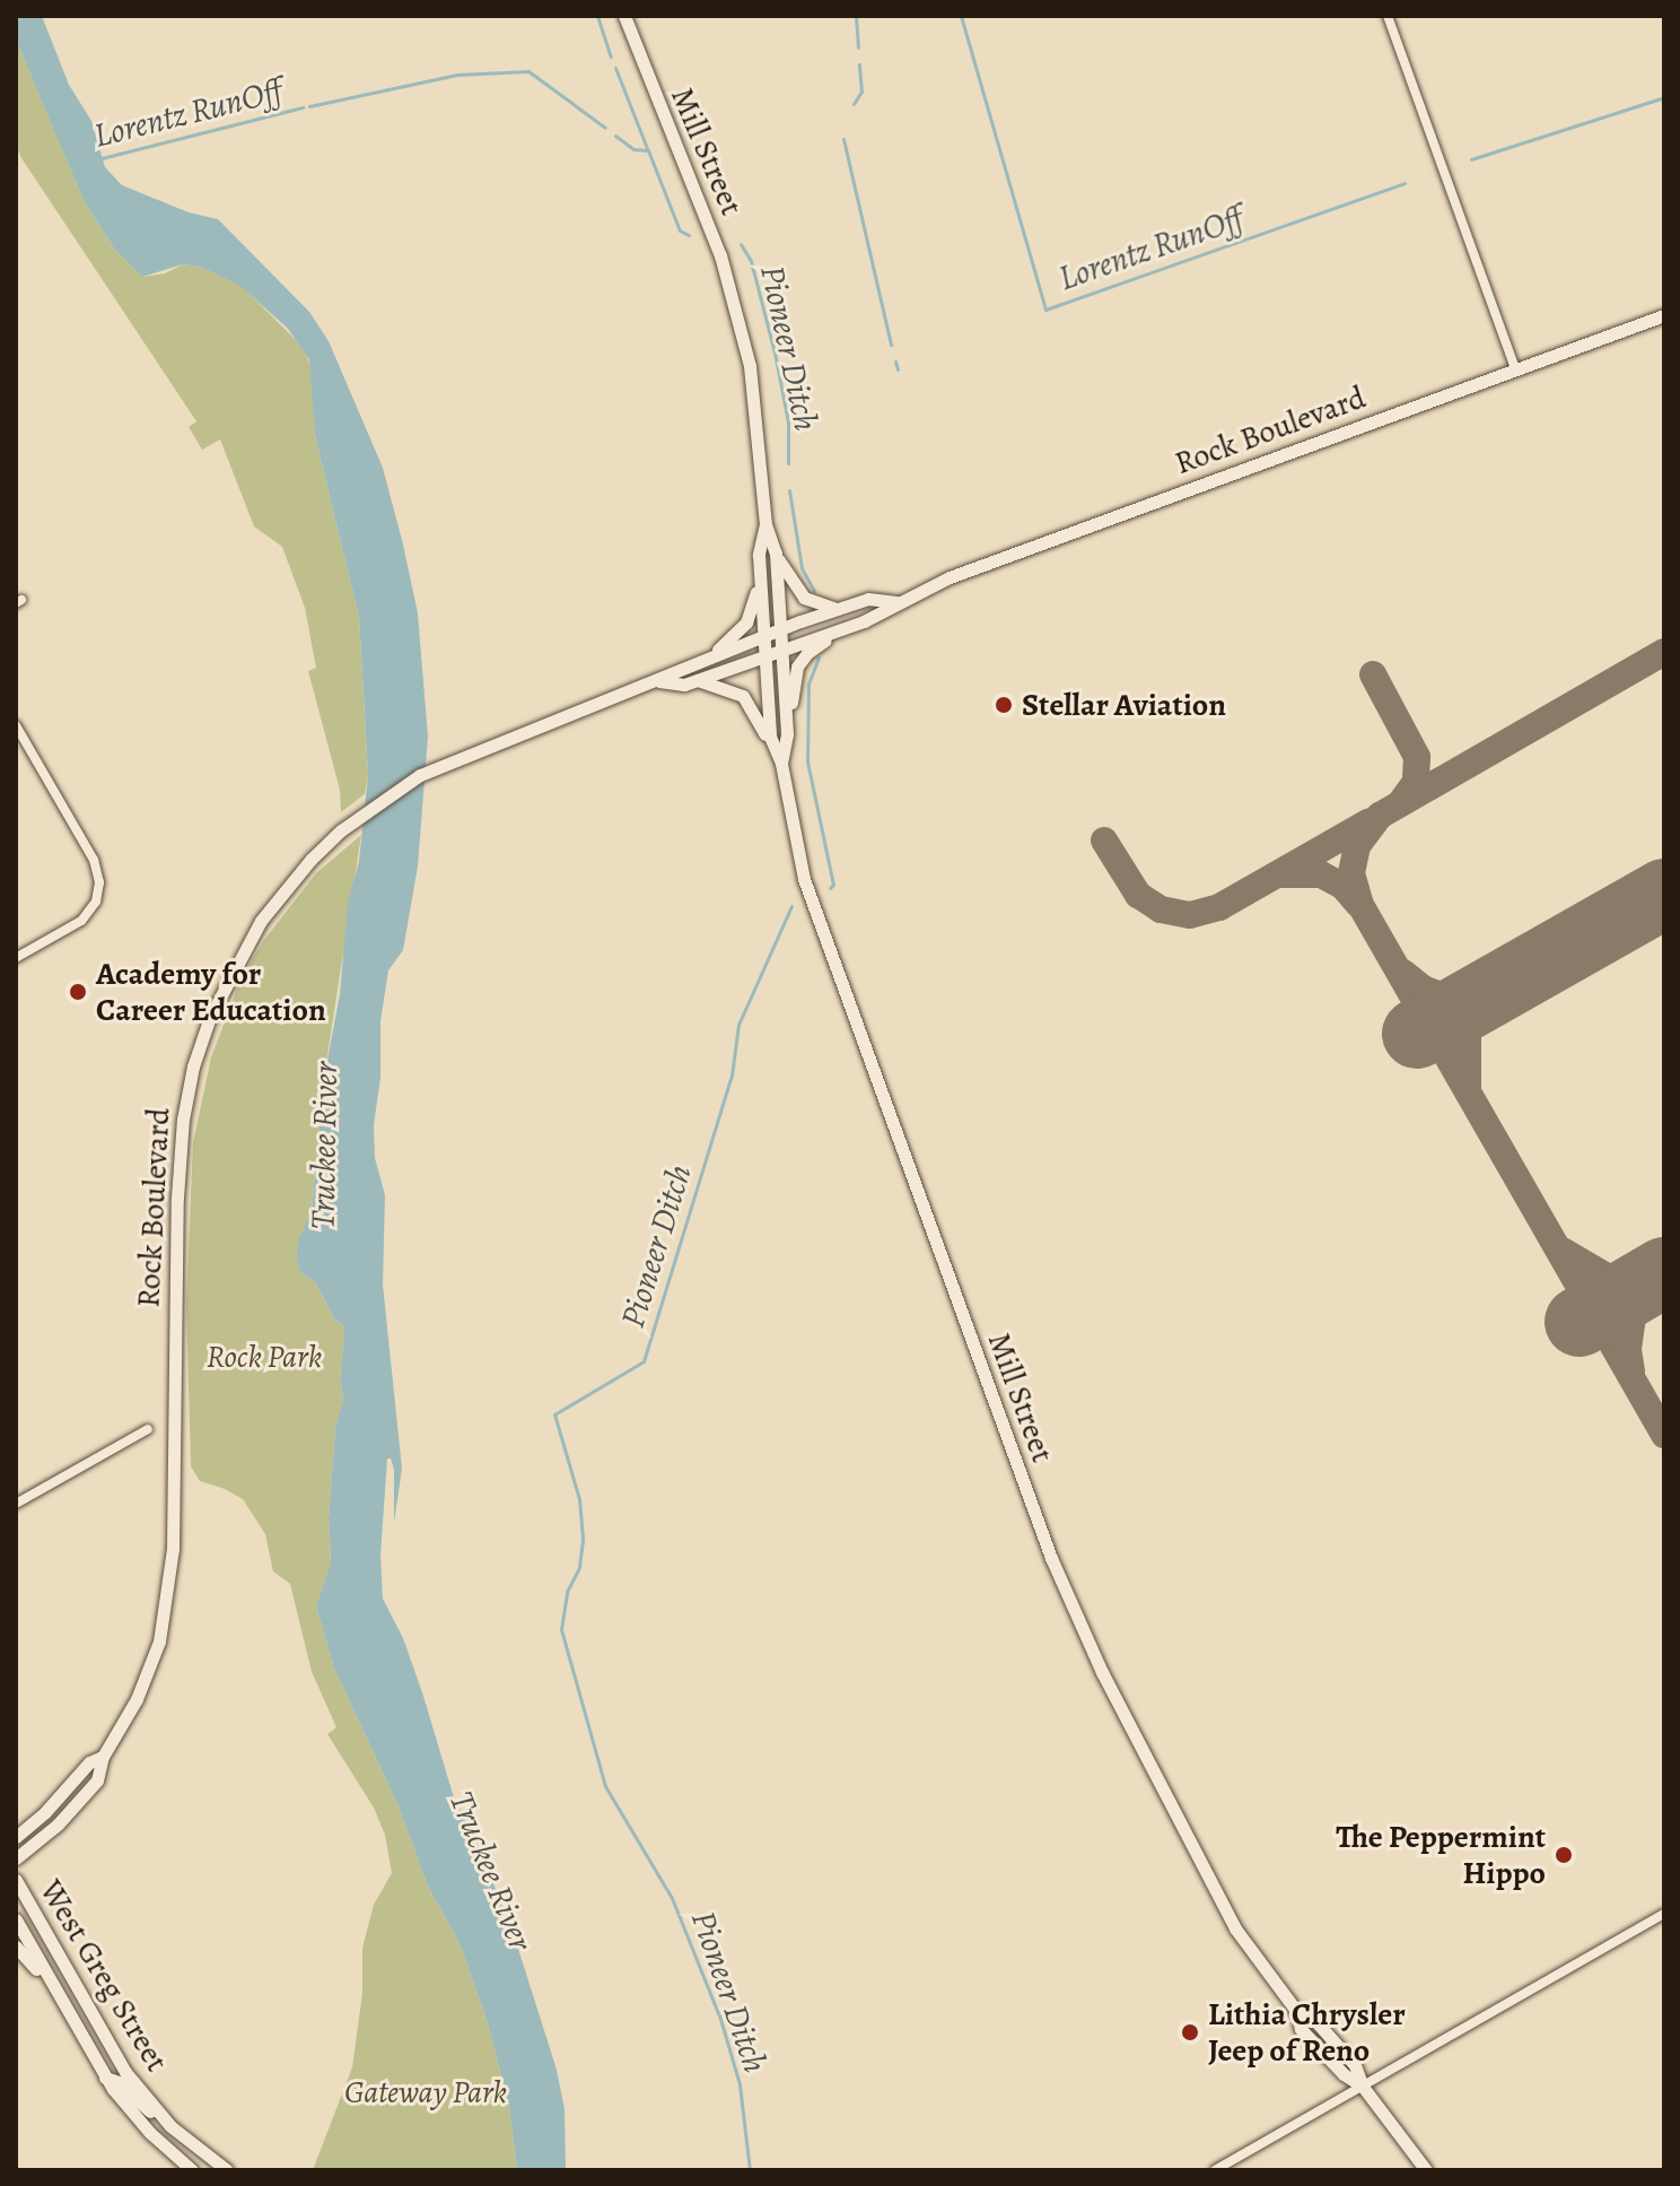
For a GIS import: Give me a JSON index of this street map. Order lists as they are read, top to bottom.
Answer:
{
  "streets": {
    "main road": ["Mill Street", "Rock Boulevard", "West Greg Street"]
  },
  "crossings": [
    ["Mill Street", "Rock Boulevard"]
  ],
  "water": ["Lorentz RunOff", "Pioneer Ditch", "Truckee River"],
  "parks": ["Rock Park", "Gateway Park"],
  "places": [
    "Stellar Aviation",
    "Academy for Career Education",
    "The Peppermint Hippo",
    "Lithia Chrysler Jeep of Reno"
  ]
}
